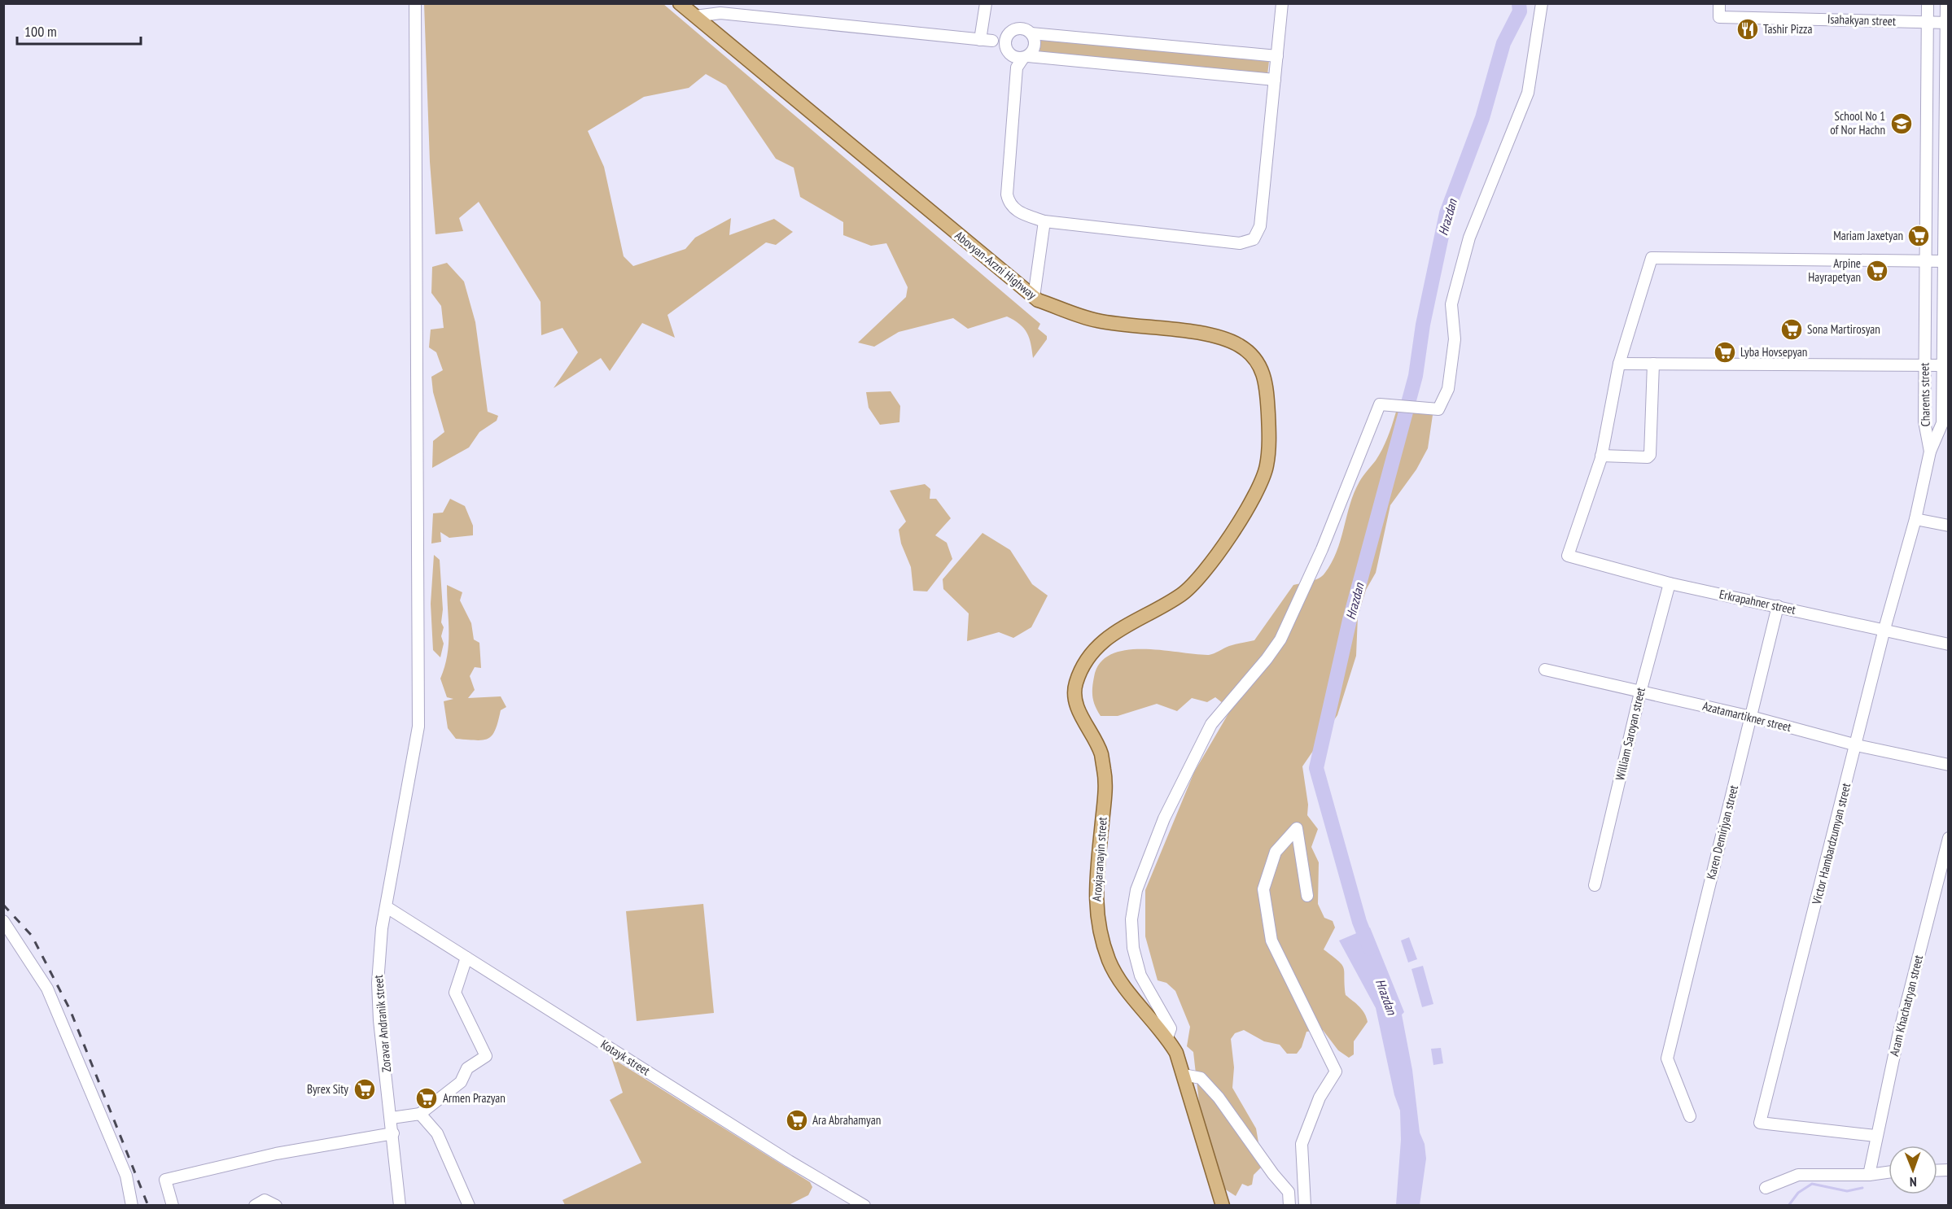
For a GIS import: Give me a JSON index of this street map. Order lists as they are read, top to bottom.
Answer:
{
  "streets": {
    "main road": ["Abovyan-Arzni Highway", "Aroxjaranayin street"],
    "street": [
      "Isahakyan street",
      "Charents street",
      "Erkrapahner street",
      "Azatamartikner street",
      "William Saroyan street",
      "Karen Demirjyan street",
      "Victor Hambardzumyan street",
      "Aram Khachatryan street",
      "Zoravar Andranik street",
      "Kotayk street"
    ]
  },
  "crossings": [
    ["Isahakyan street", "Charents street"],
    ["Abovyan-Arzni Highway", "Aroxjaranayin street"],
    ["Charents street", "Victor Hambardzumyan street"],
    ["Erkrapahner street", "William Saroyan street"],
    ["Erkrapahner street", "Karen Demirjyan street"],
    ["Erkrapahner street", "Victor Hambardzumyan street"],
    ["Azatamartikner street", "William Saroyan street"],
    ["Azatamartikner street", "Karen Demirjyan street"],
    ["Azatamartikner street", "Victor Hambardzumyan street"],
    ["Victor Hambardzumyan street", "Aram Khachatryan street"],
    ["Zoravar Andranik street", "Kotayk street"]
  ],
  "water": ["Hrazdan"],
  "places": {
    "restaurant": ["Tashir Pizza"],
    "school or university": ["School No 1 of Nor Hachn"],
    "supermarket": [
      "Mariam Jaxetyan",
      "Arpine Hayrapetyan",
      "Sona Martirosyan",
      "Lyba Hovsepyan",
      "Byrex Sity",
      "Armen Prazyan",
      "Ara Abrahamyan"
    ]
  },
  "scale_bar": "100 m",
  "north": "bottom"
}
